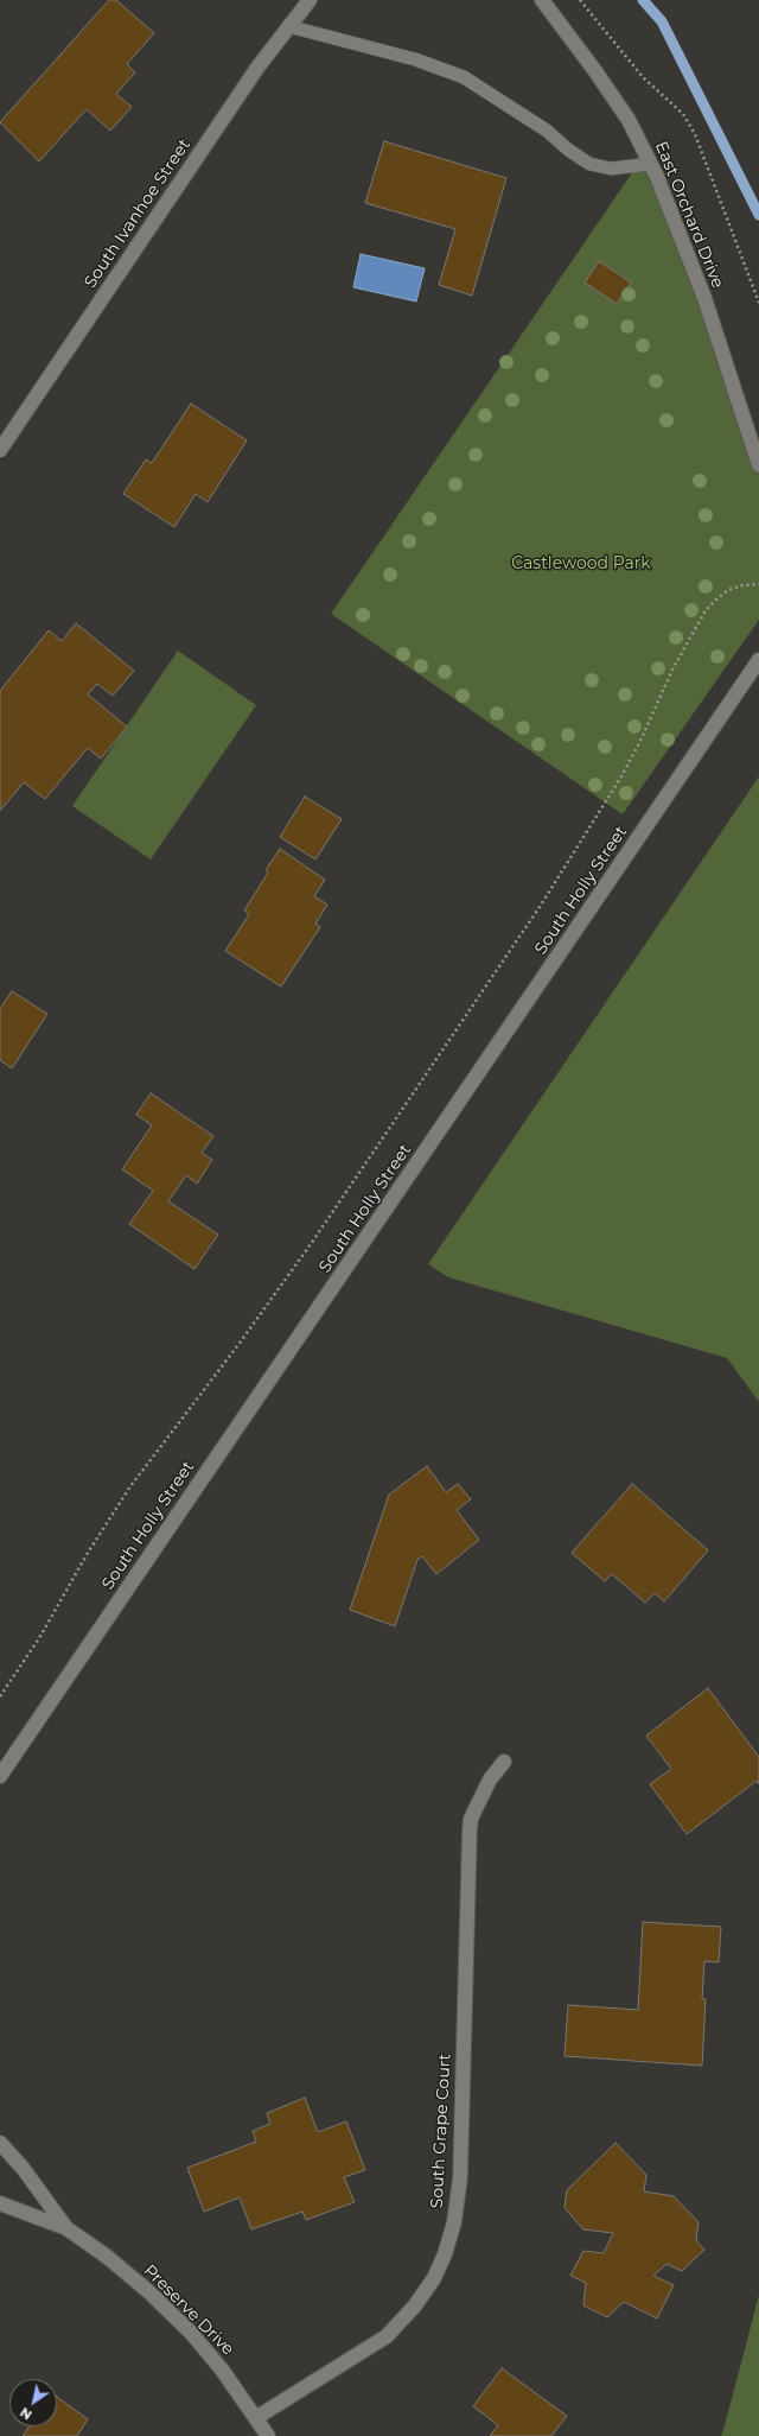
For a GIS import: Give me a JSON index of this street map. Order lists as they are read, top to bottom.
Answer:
{
  "streets": {
    "street": [
      "South Ivanhoe Street",
      "East Orchard Drive",
      "South Holly Street",
      "South Grape Court",
      "Preserve Drive"
    ]
  },
  "crossings": [
    ["South Grape Court", "Preserve Drive"]
  ],
  "parks": ["Castlewood Park"],
  "north": "bottom left"
}
